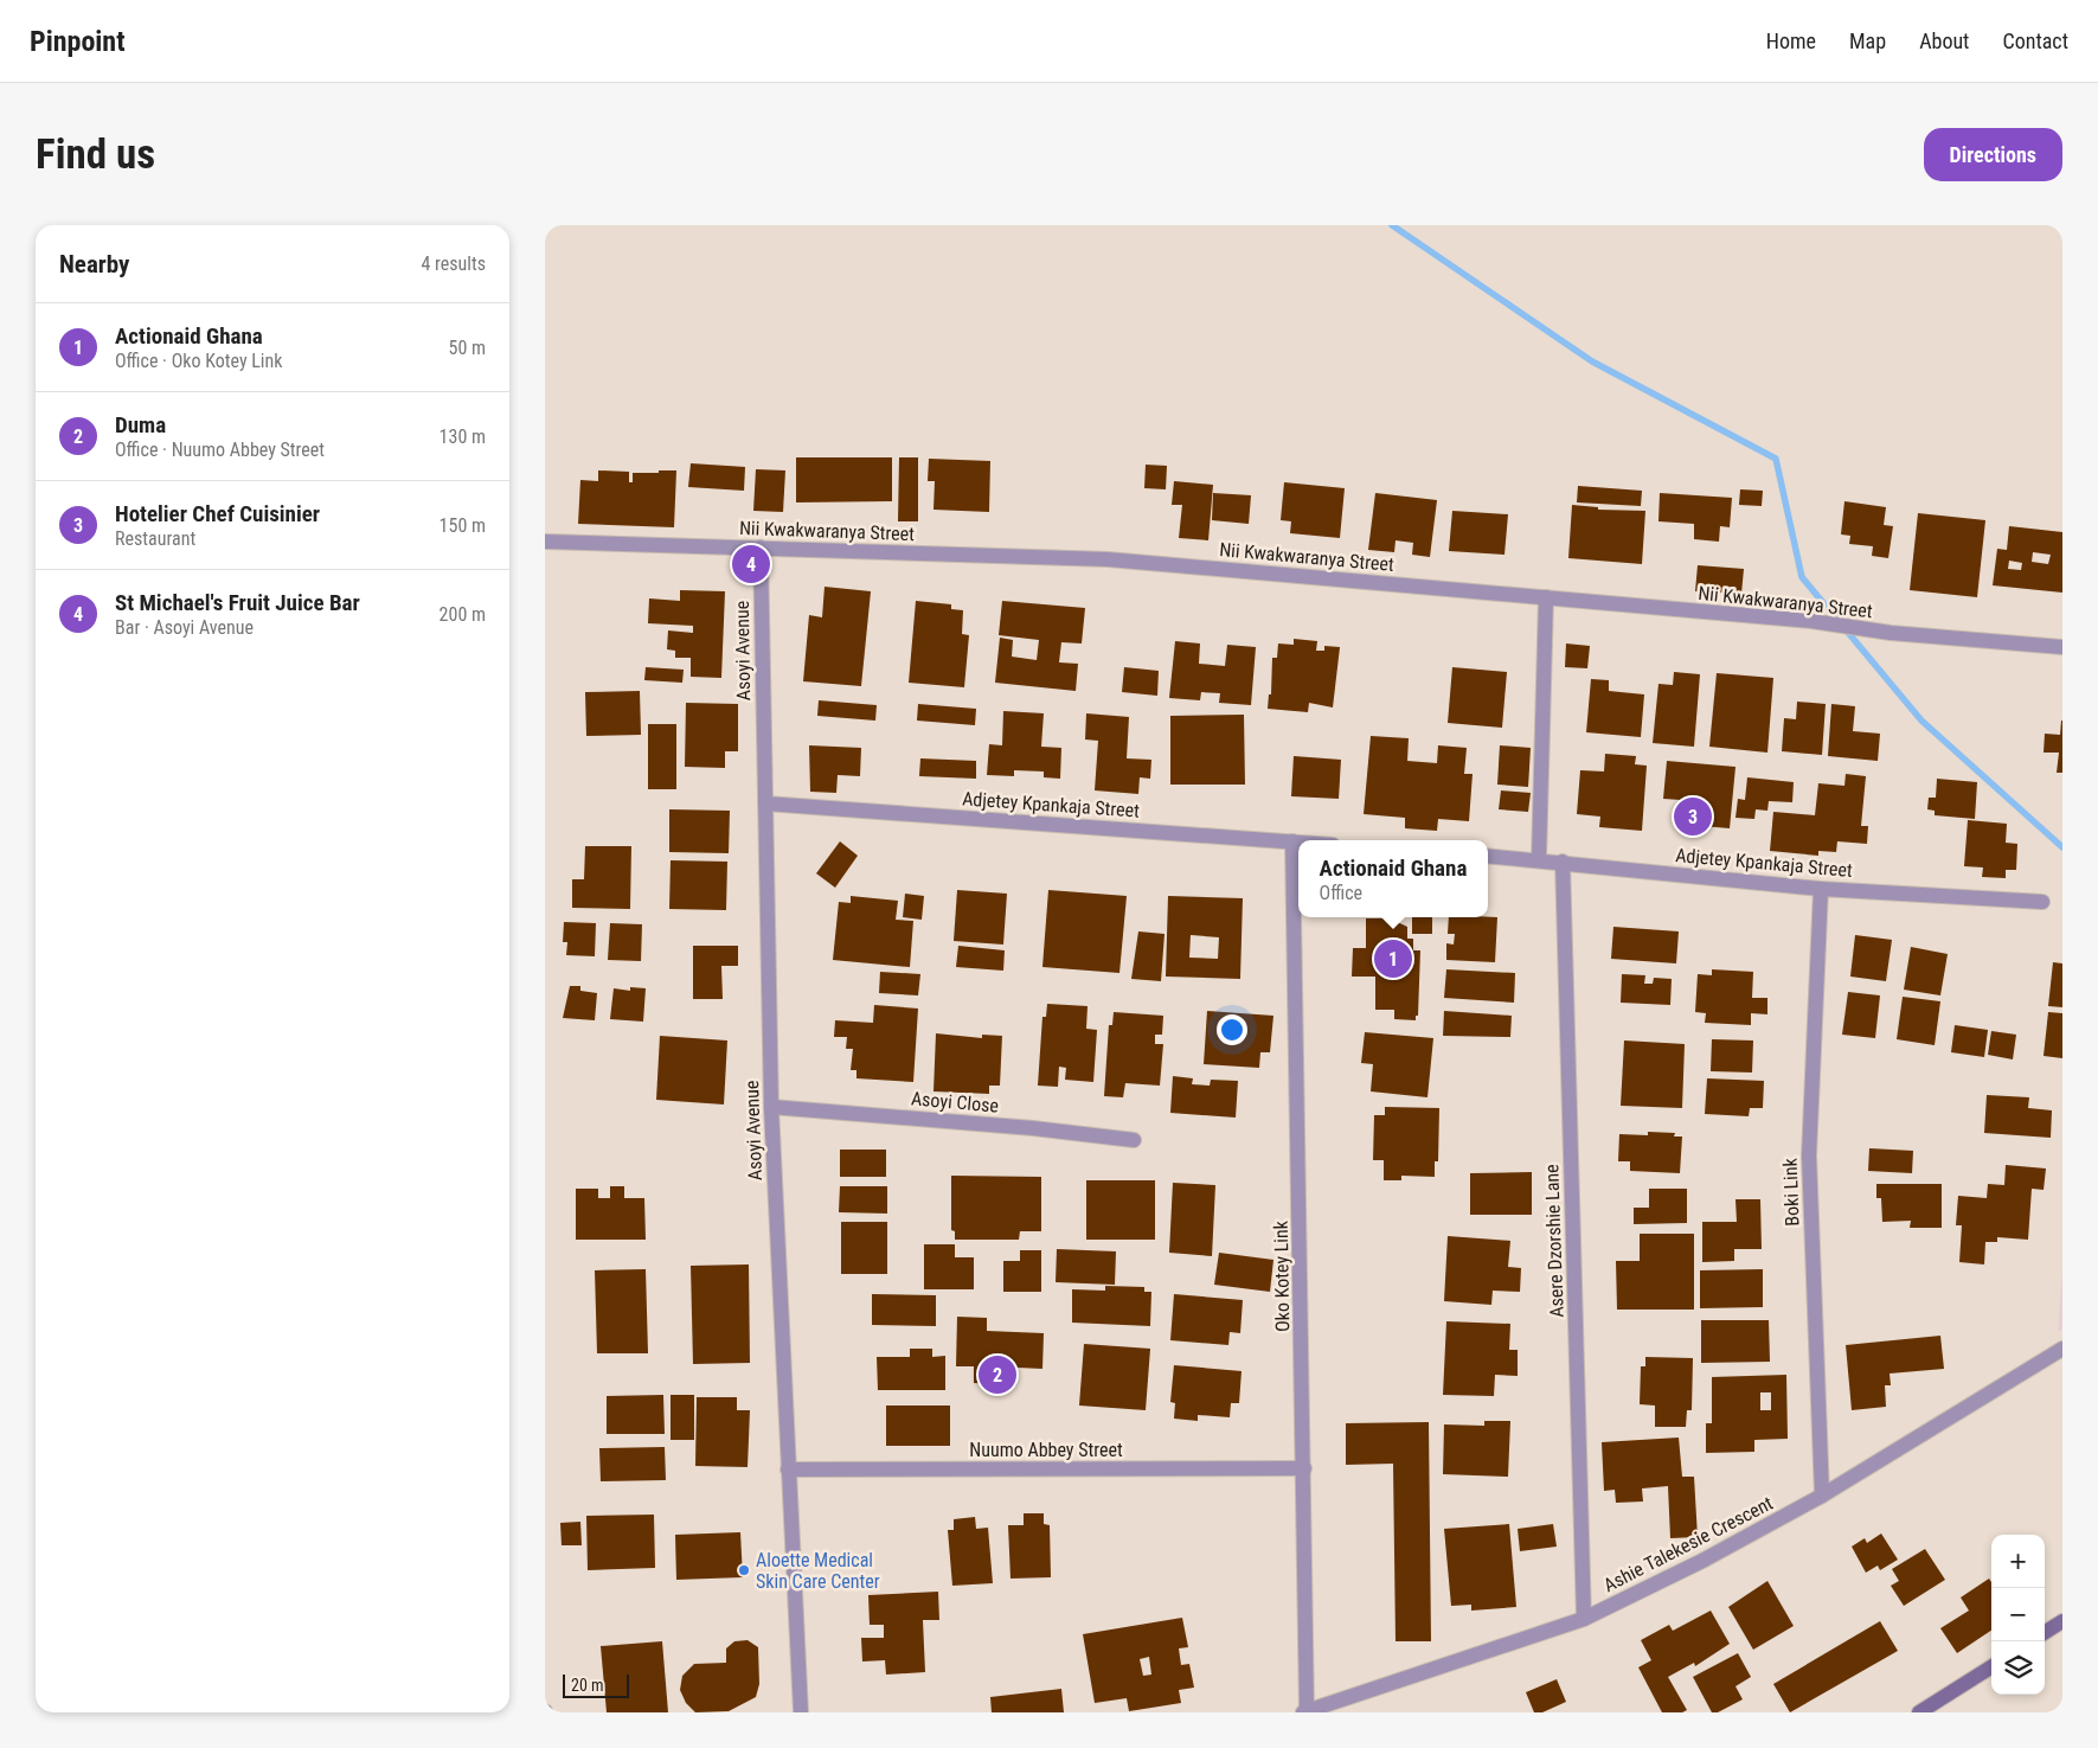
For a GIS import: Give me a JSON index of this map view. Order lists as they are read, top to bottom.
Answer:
{
  "streets": {
    "street": [
      "Nii Kwakwaranya Street",
      "Asoyi Avenue",
      "Adjetey Kpankaja Street",
      "Asoyi Close",
      "Boki Link",
      "Asere Dzorshie Lane",
      "Oko Kotey Link",
      "Nuumo Abbey Street",
      "Ashie Talekesie Crescent"
    ]
  },
  "crossings": [
    ["Nii Kwakwaranya Street", "Asoyi Avenue"],
    ["Asoyi Avenue", "Adjetey Kpankaja Street"],
    ["Asoyi Avenue", "Asoyi Close"],
    ["Asoyi Avenue", "Nuumo Abbey Street"],
    ["Adjetey Kpankaja Street", "Boki Link"],
    ["Adjetey Kpankaja Street", "Asere Dzorshie Lane"],
    ["Adjetey Kpankaja Street", "Oko Kotey Link"],
    ["Boki Link", "Ashie Talekesie Crescent"],
    ["Asere Dzorshie Lane", "Ashie Talekesie Crescent"],
    ["Oko Kotey Link", "Nuumo Abbey Street"],
    ["Oko Kotey Link", "Ashie Talekesie Crescent"]
  ],
  "places": ["Aloette Medical Skin Care Center"],
  "scale_bar": "20 m",
  "page": {
    "header": "Pinpoint",
    "nav": [
      "Home",
      "Map",
      "About",
      "Contact"
    ],
    "buttons": "Directions",
    "title": "Find us",
    "heading": ["Nearby", "4 results"],
    "list": [
      {
        "mark": "1",
        "name": "Actionaid Ghana",
        "note": "Office · Oko Kotey Link",
        "value": "50 m"
      },
      {
        "mark": "2",
        "name": "Duma",
        "note": "Office · Nuumo Abbey Street",
        "value": "130 m"
      },
      {
        "mark": "3",
        "name": "Hotelier Chef Cuisinier",
        "note": "Restaurant",
        "value": "150 m"
      },
      {
        "mark": "4",
        "name": "St Michael's Fruit Juice Bar",
        "note": "Bar · Asoyi Avenue",
        "value": "200 m"
      }
    ],
    "pins": [
      "4",
      "3",
      "1",
      "2"
    ],
    "popup": ["Actionaid Ghana", "Office"],
    "map_buttons": ["+", "−"],
    "scale": "20 m"
  }
}
